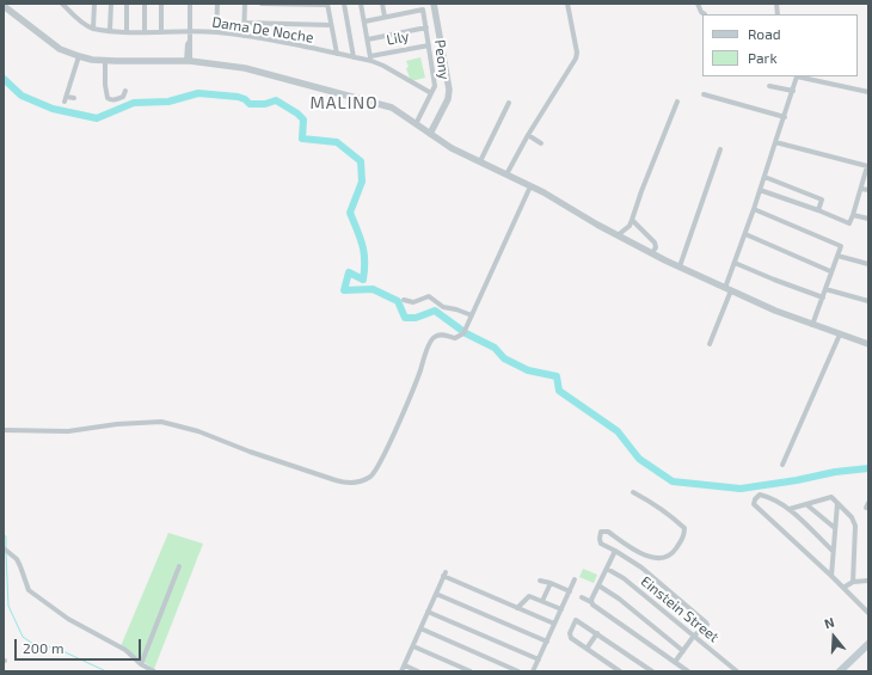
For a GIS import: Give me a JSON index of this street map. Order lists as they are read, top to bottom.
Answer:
{
  "streets": {
    "street": [
      "Dama De Noche",
      "Lily",
      "Peony",
      "Einstein Street"
    ]
  },
  "crossings": [
    ["Dama De Noche", "Lily"],
    ["Dama De Noche", "Peony"],
    ["Lily", "Peony"]
  ],
  "districts": ["MALINO"],
  "legend": ["Road", "Park"],
  "scale_bar": "200 m",
  "north": "top"
}
